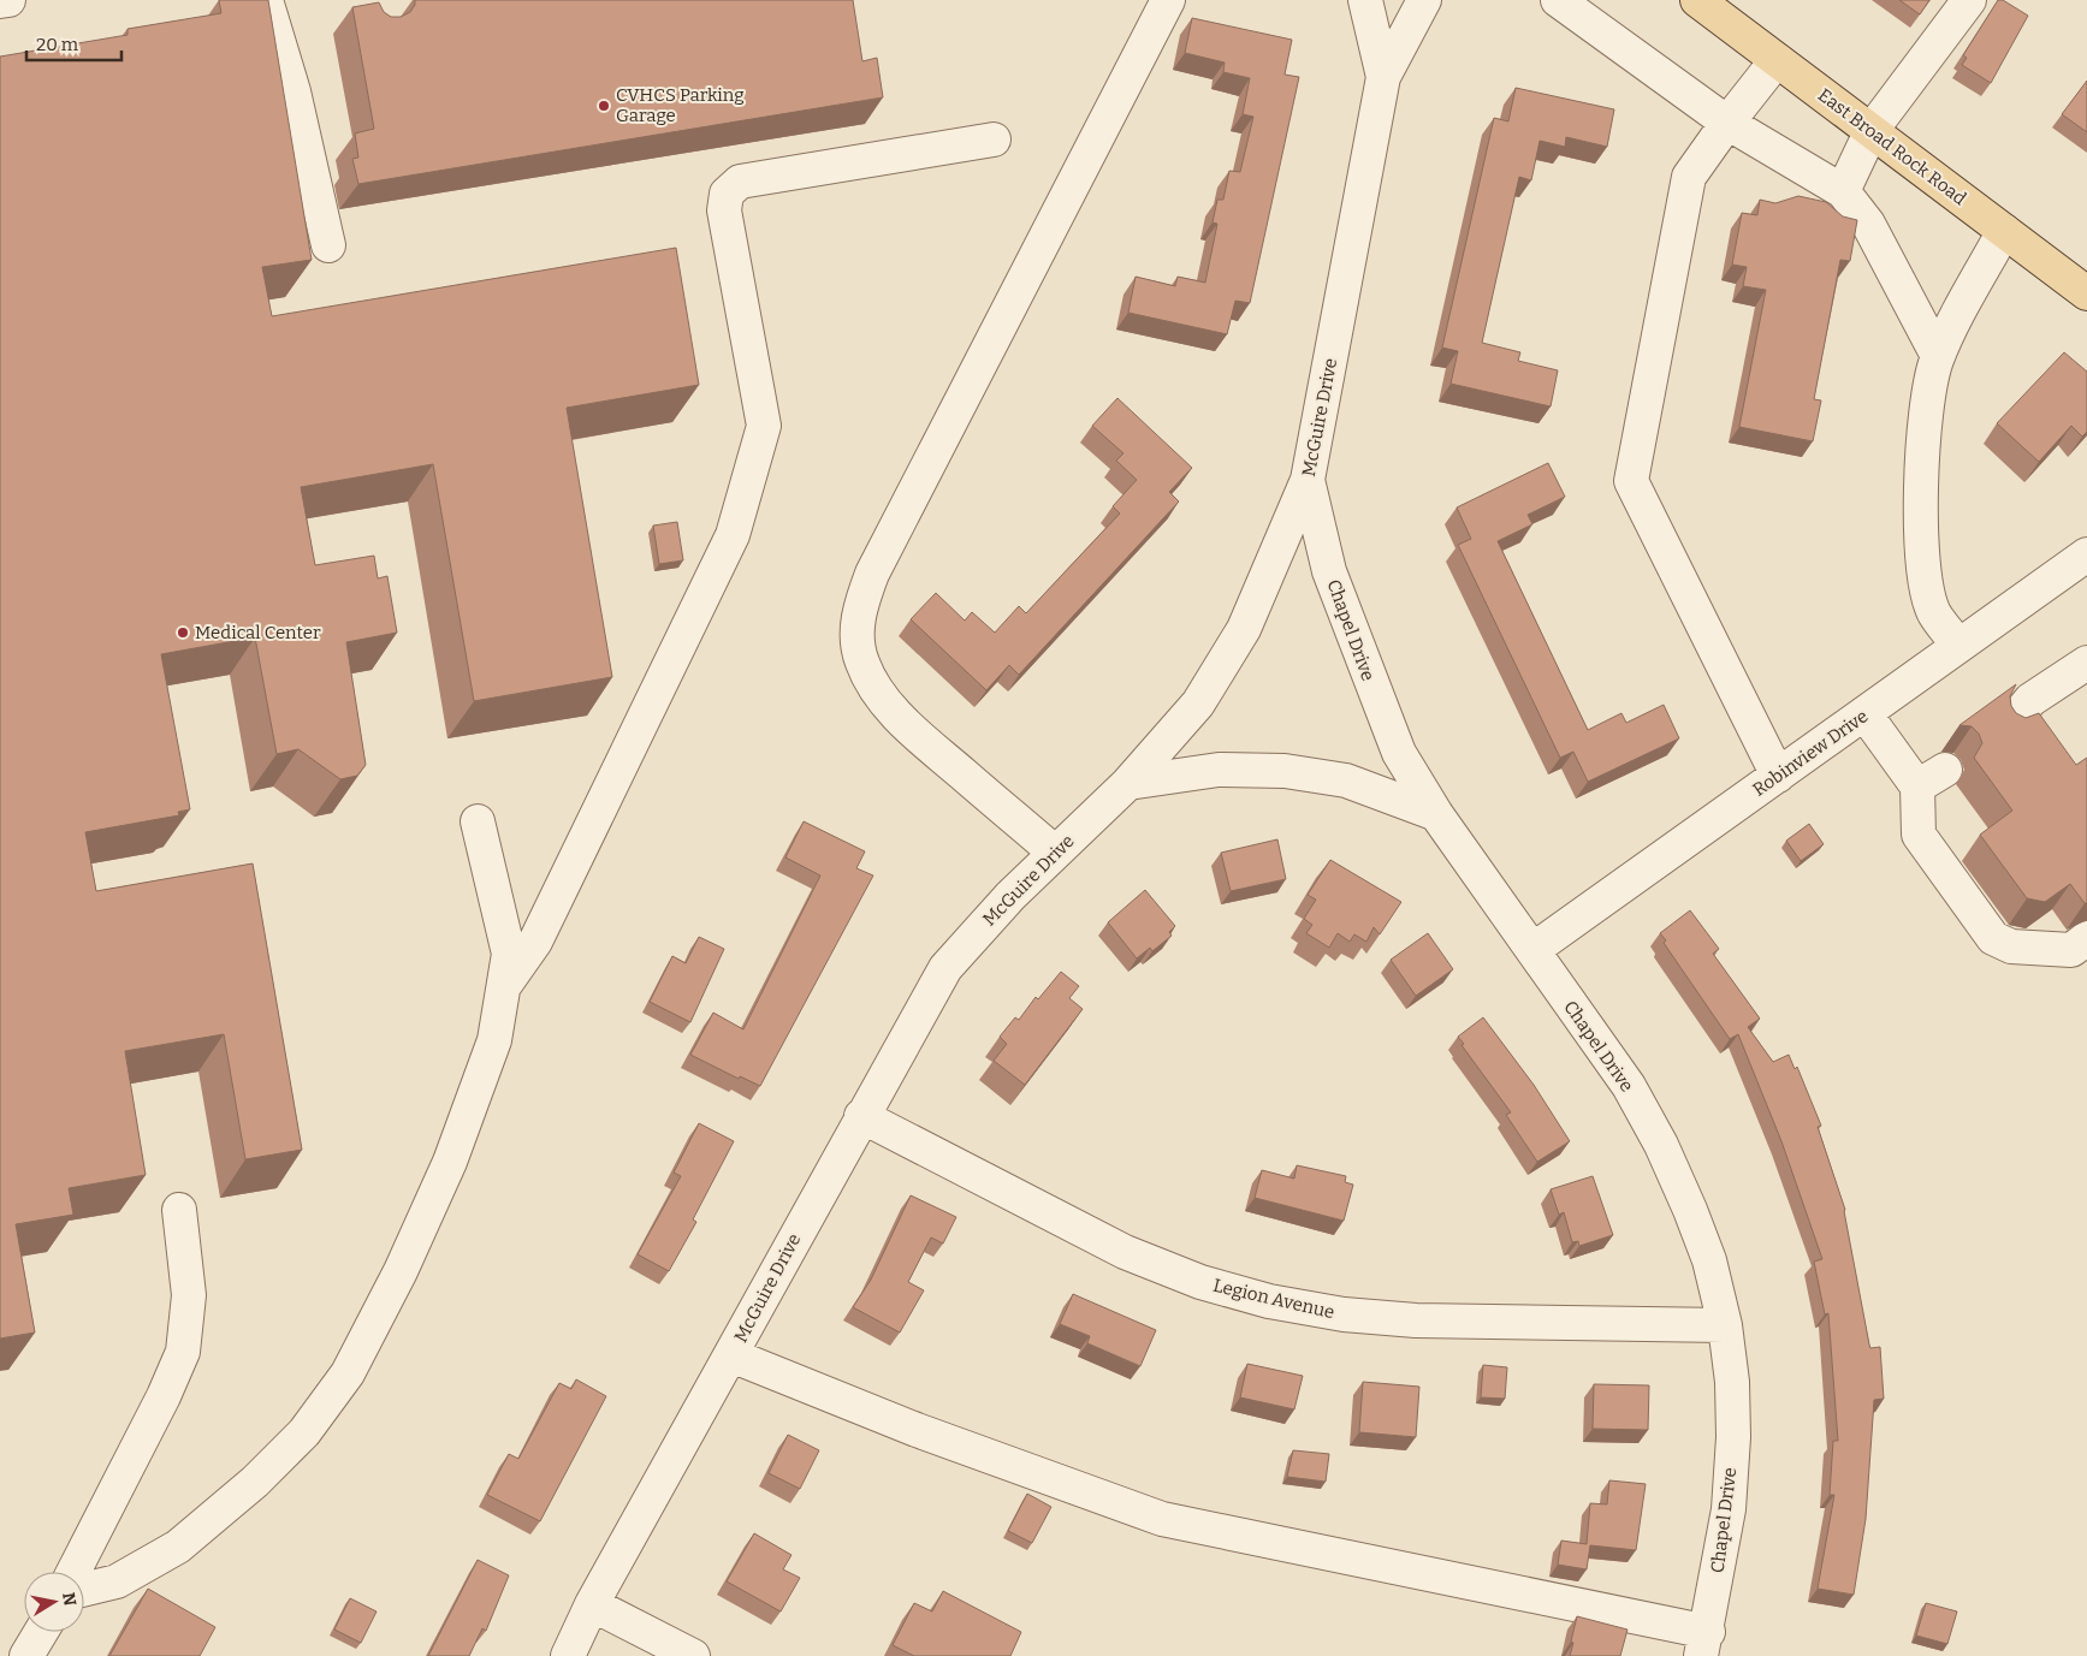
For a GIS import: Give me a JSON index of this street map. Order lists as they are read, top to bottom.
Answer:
{
  "streets": {
    "main road": ["East Broad Rock Road"],
    "street": [
      "McGuire Drive",
      "Chapel Drive",
      "Robinview Drive",
      "Legion Avenue"
    ]
  },
  "crossings": [
    ["McGuire Drive", "Chapel Drive"],
    ["McGuire Drive", "Legion Avenue"],
    ["Chapel Drive", "Robinview Drive"],
    ["Chapel Drive", "Legion Avenue"]
  ],
  "places": ["CVHCS Parking Garage", "Medical Center"],
  "scale_bar": "20 m",
  "north": "right"
}
